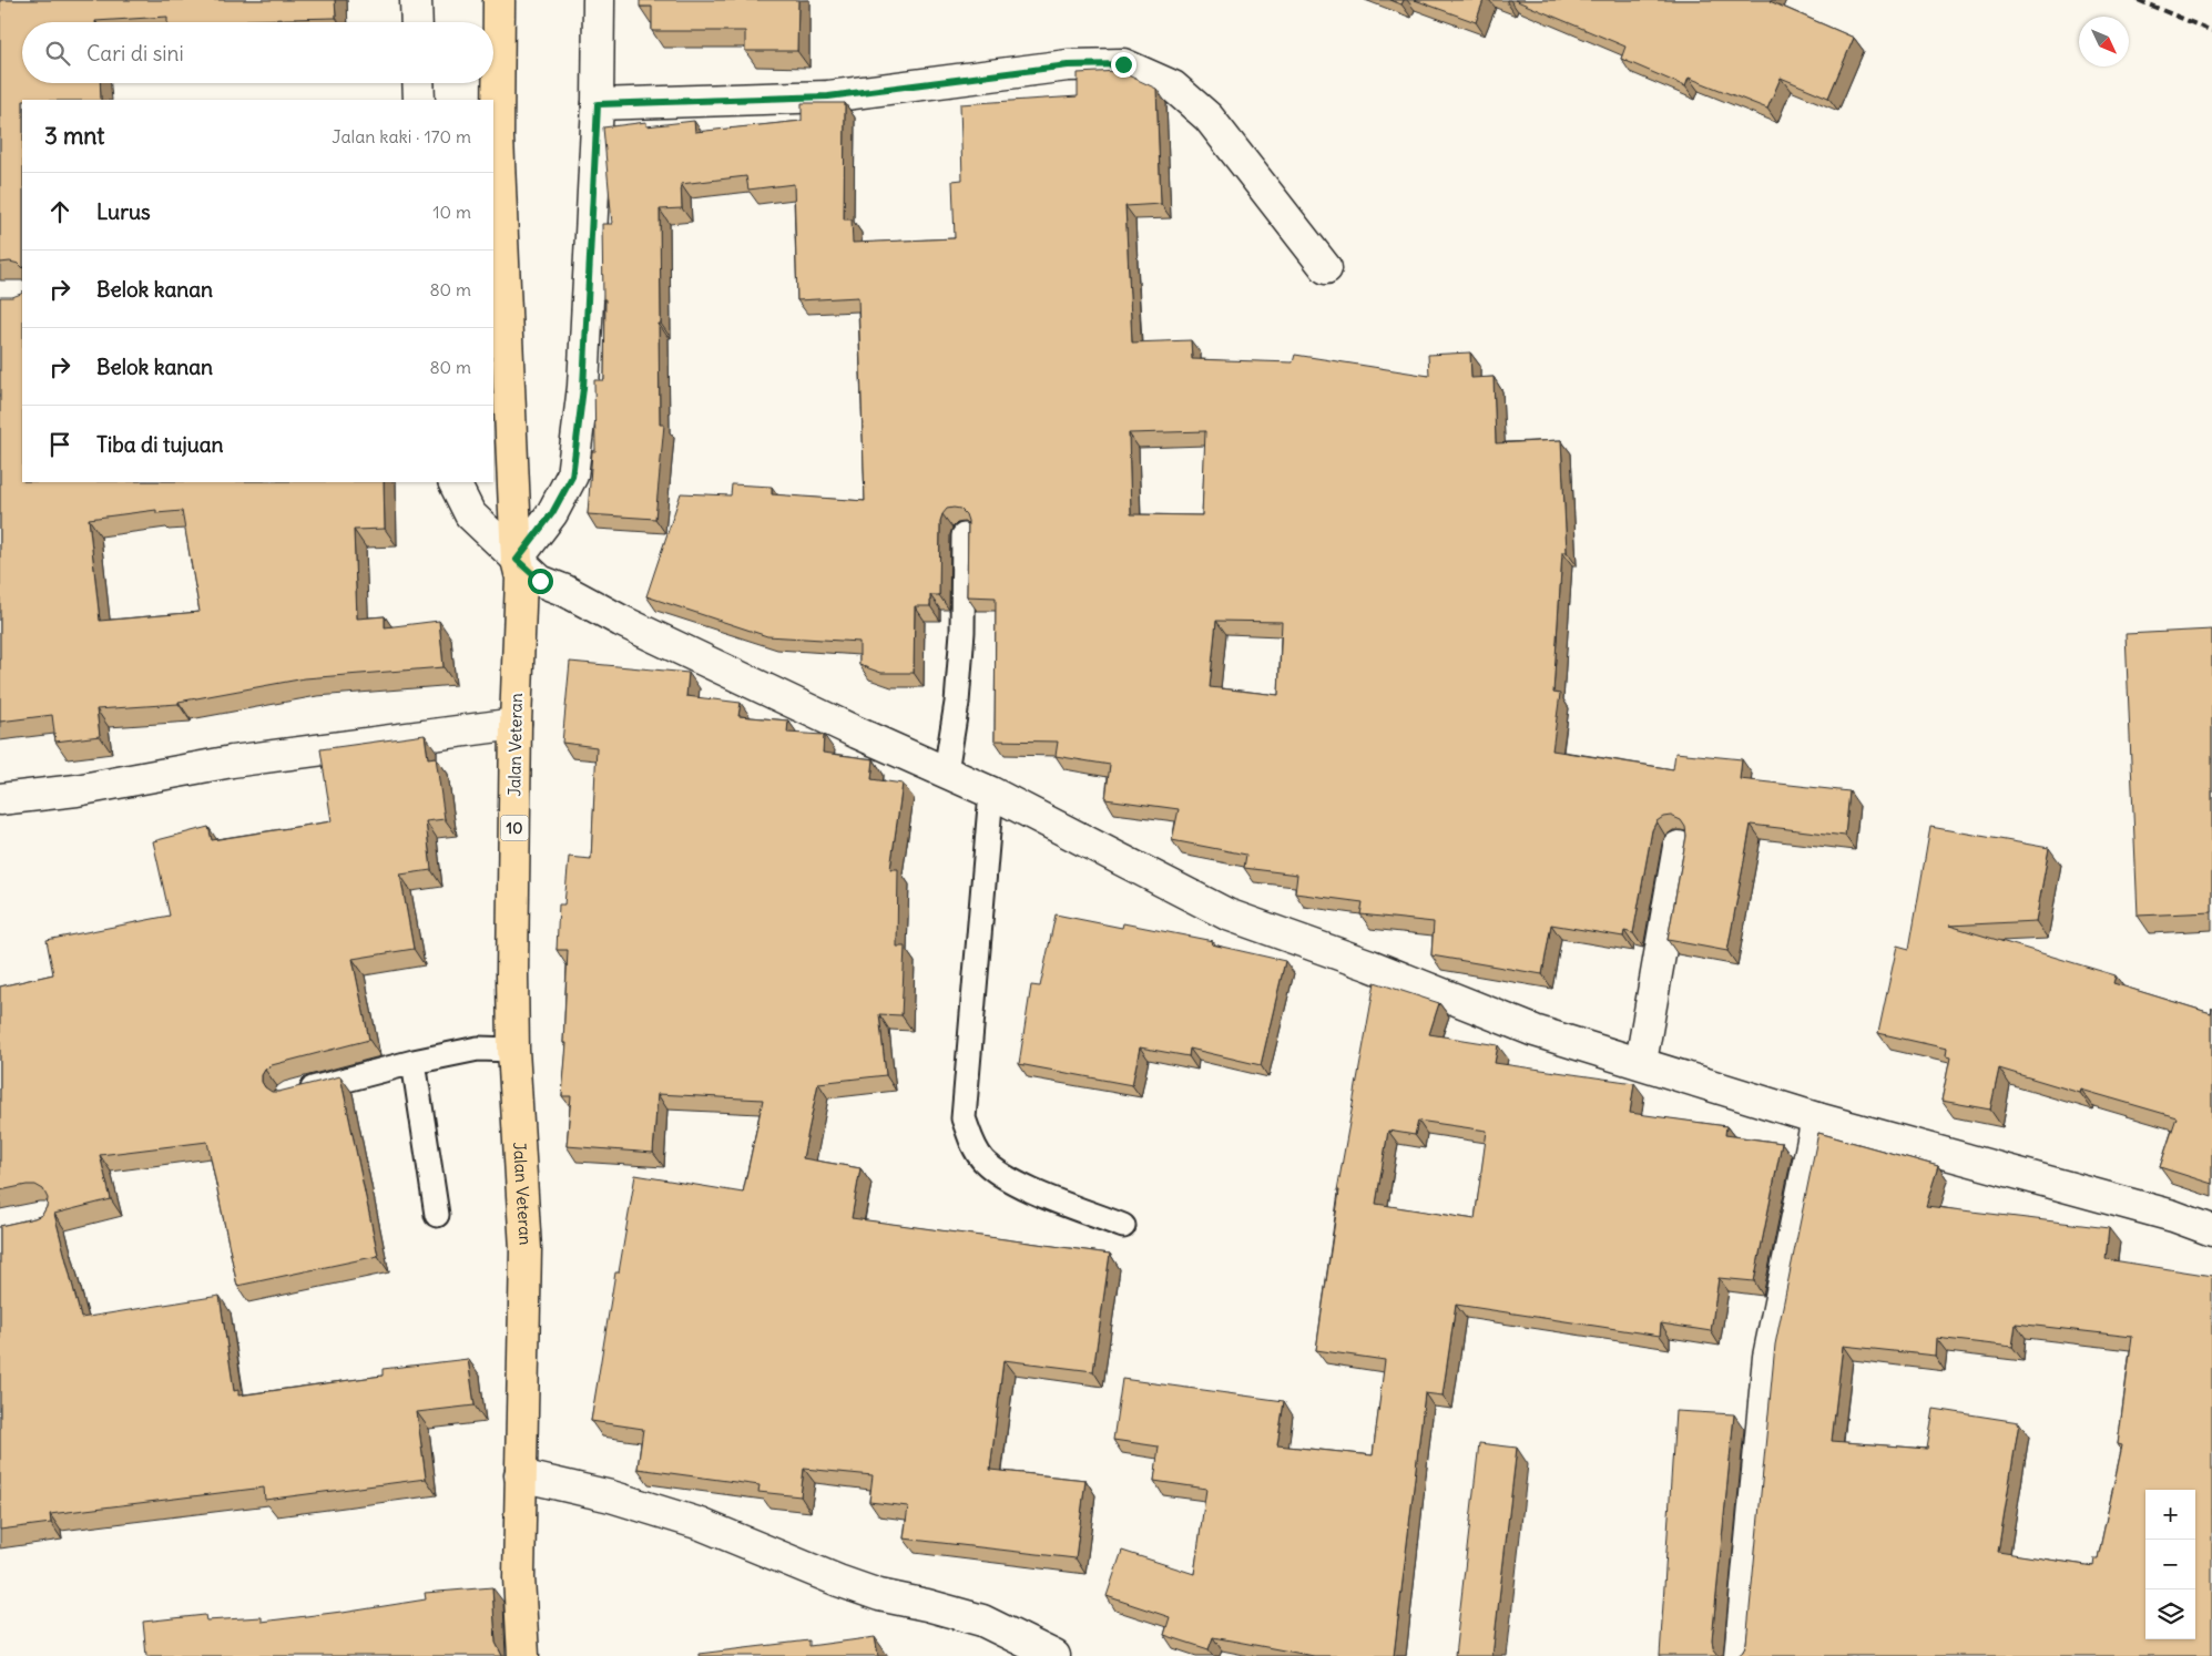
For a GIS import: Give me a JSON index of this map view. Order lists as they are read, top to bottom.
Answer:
{
  "streets": {
    "highway": ["Jalan Veteran", "10"]
  },
  "north": "bottom right",
  "page": {
    "search": "Cari di sini",
    "heading": ["3 mnt", "Jalan kaki · 170 m"],
    "list": [
      ["Lurus", "10 m"],
      ["Belok kanan", "80 m"],
      ["Belok kanan", "80 m"],
      "Tiba di tujuan"
    ],
    "map_buttons": ["+", "−"]
  }
}
